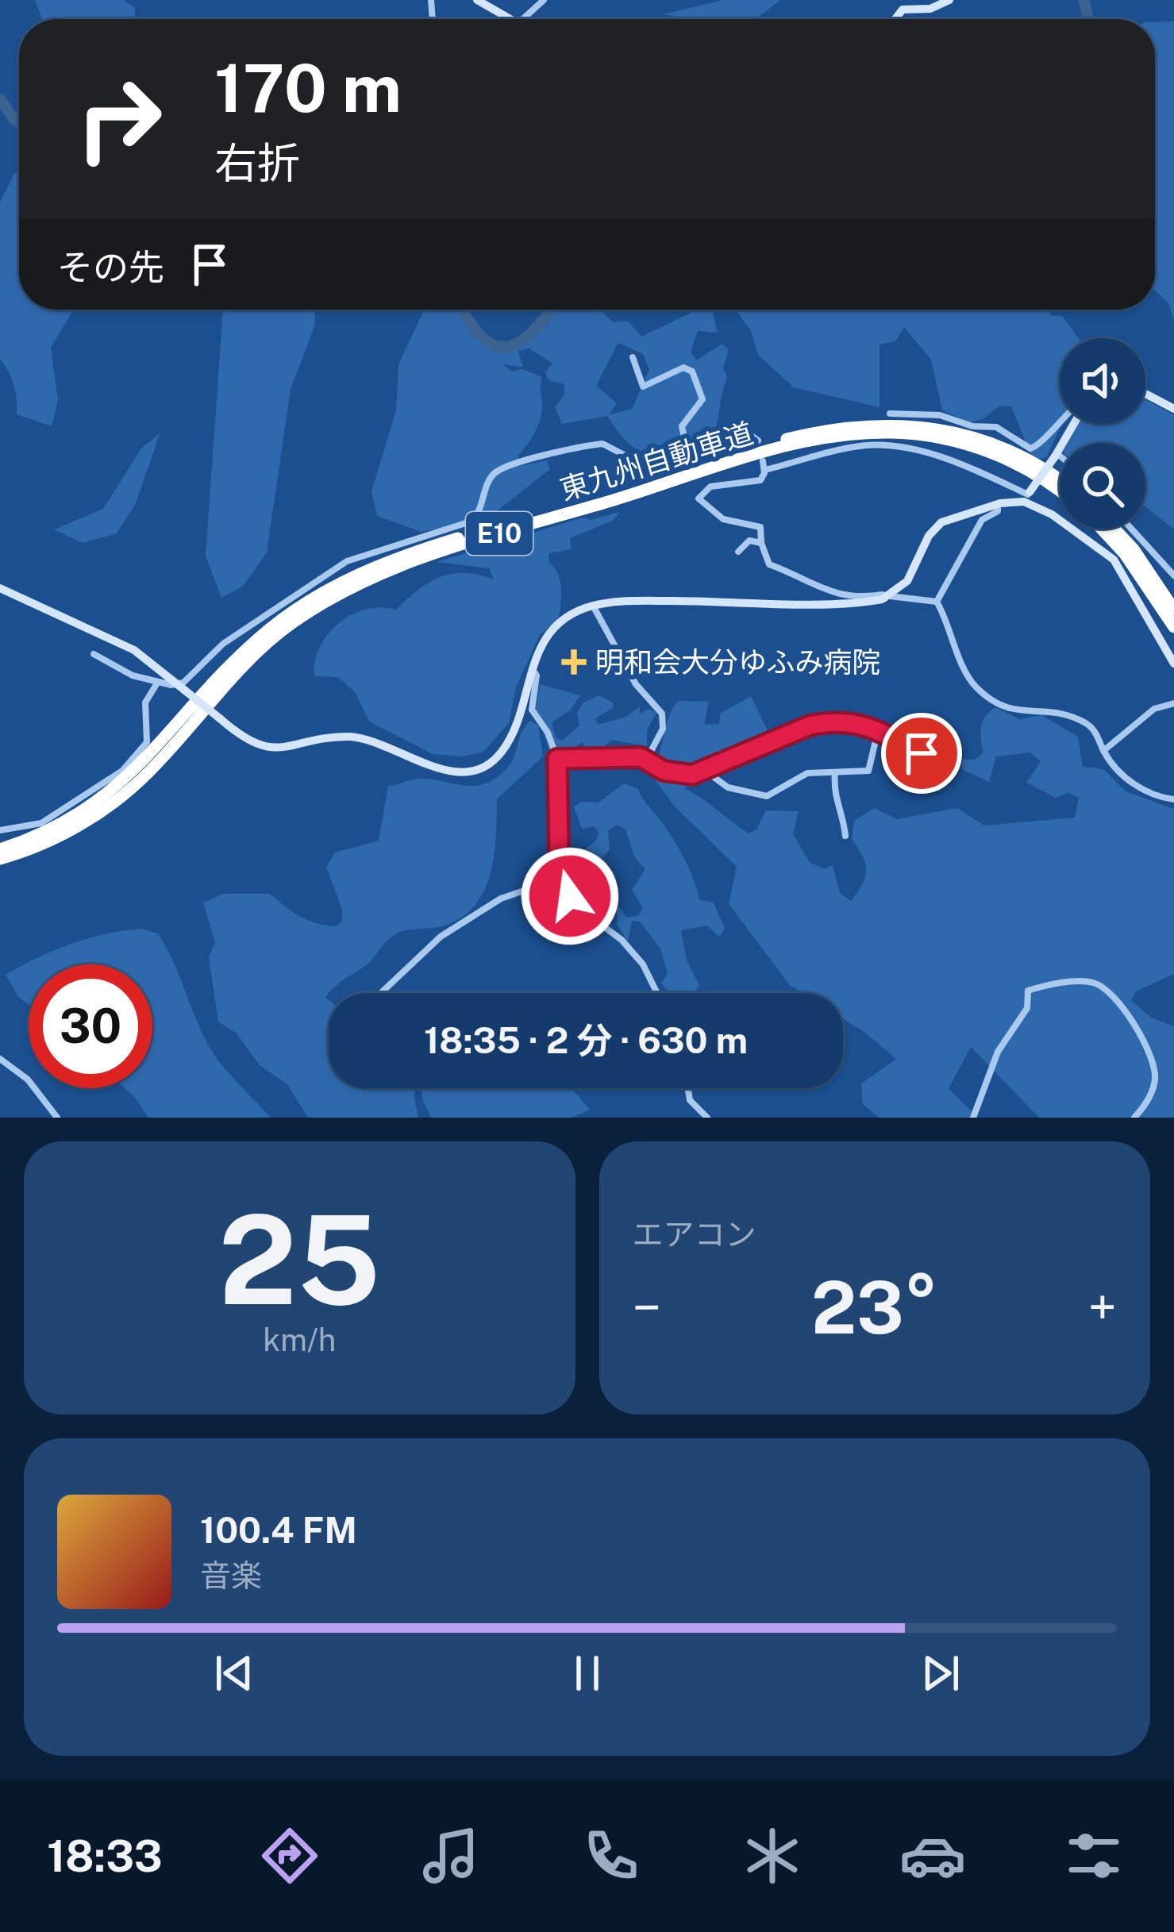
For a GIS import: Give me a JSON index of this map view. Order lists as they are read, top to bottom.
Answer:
{
  "streets": {
    "highway": ["東九州自動車道", "E10"]
  },
  "places": {
    "health": ["明和会大分ゆふみ病院"]
  },
  "page": {
    "turn": ["170 m", "右折"],
    "then": "その先",
    "limit": "30",
    "trip": "18:35 · 2 分 · 630 m",
    "tile": [
      ["25", "km/h"],
      "エアコン"
    ],
    "heat": ["−", "23°", "+"],
    "song": ["100.4 FM", "音楽"],
    "tabs": "18:33"
  }
}
